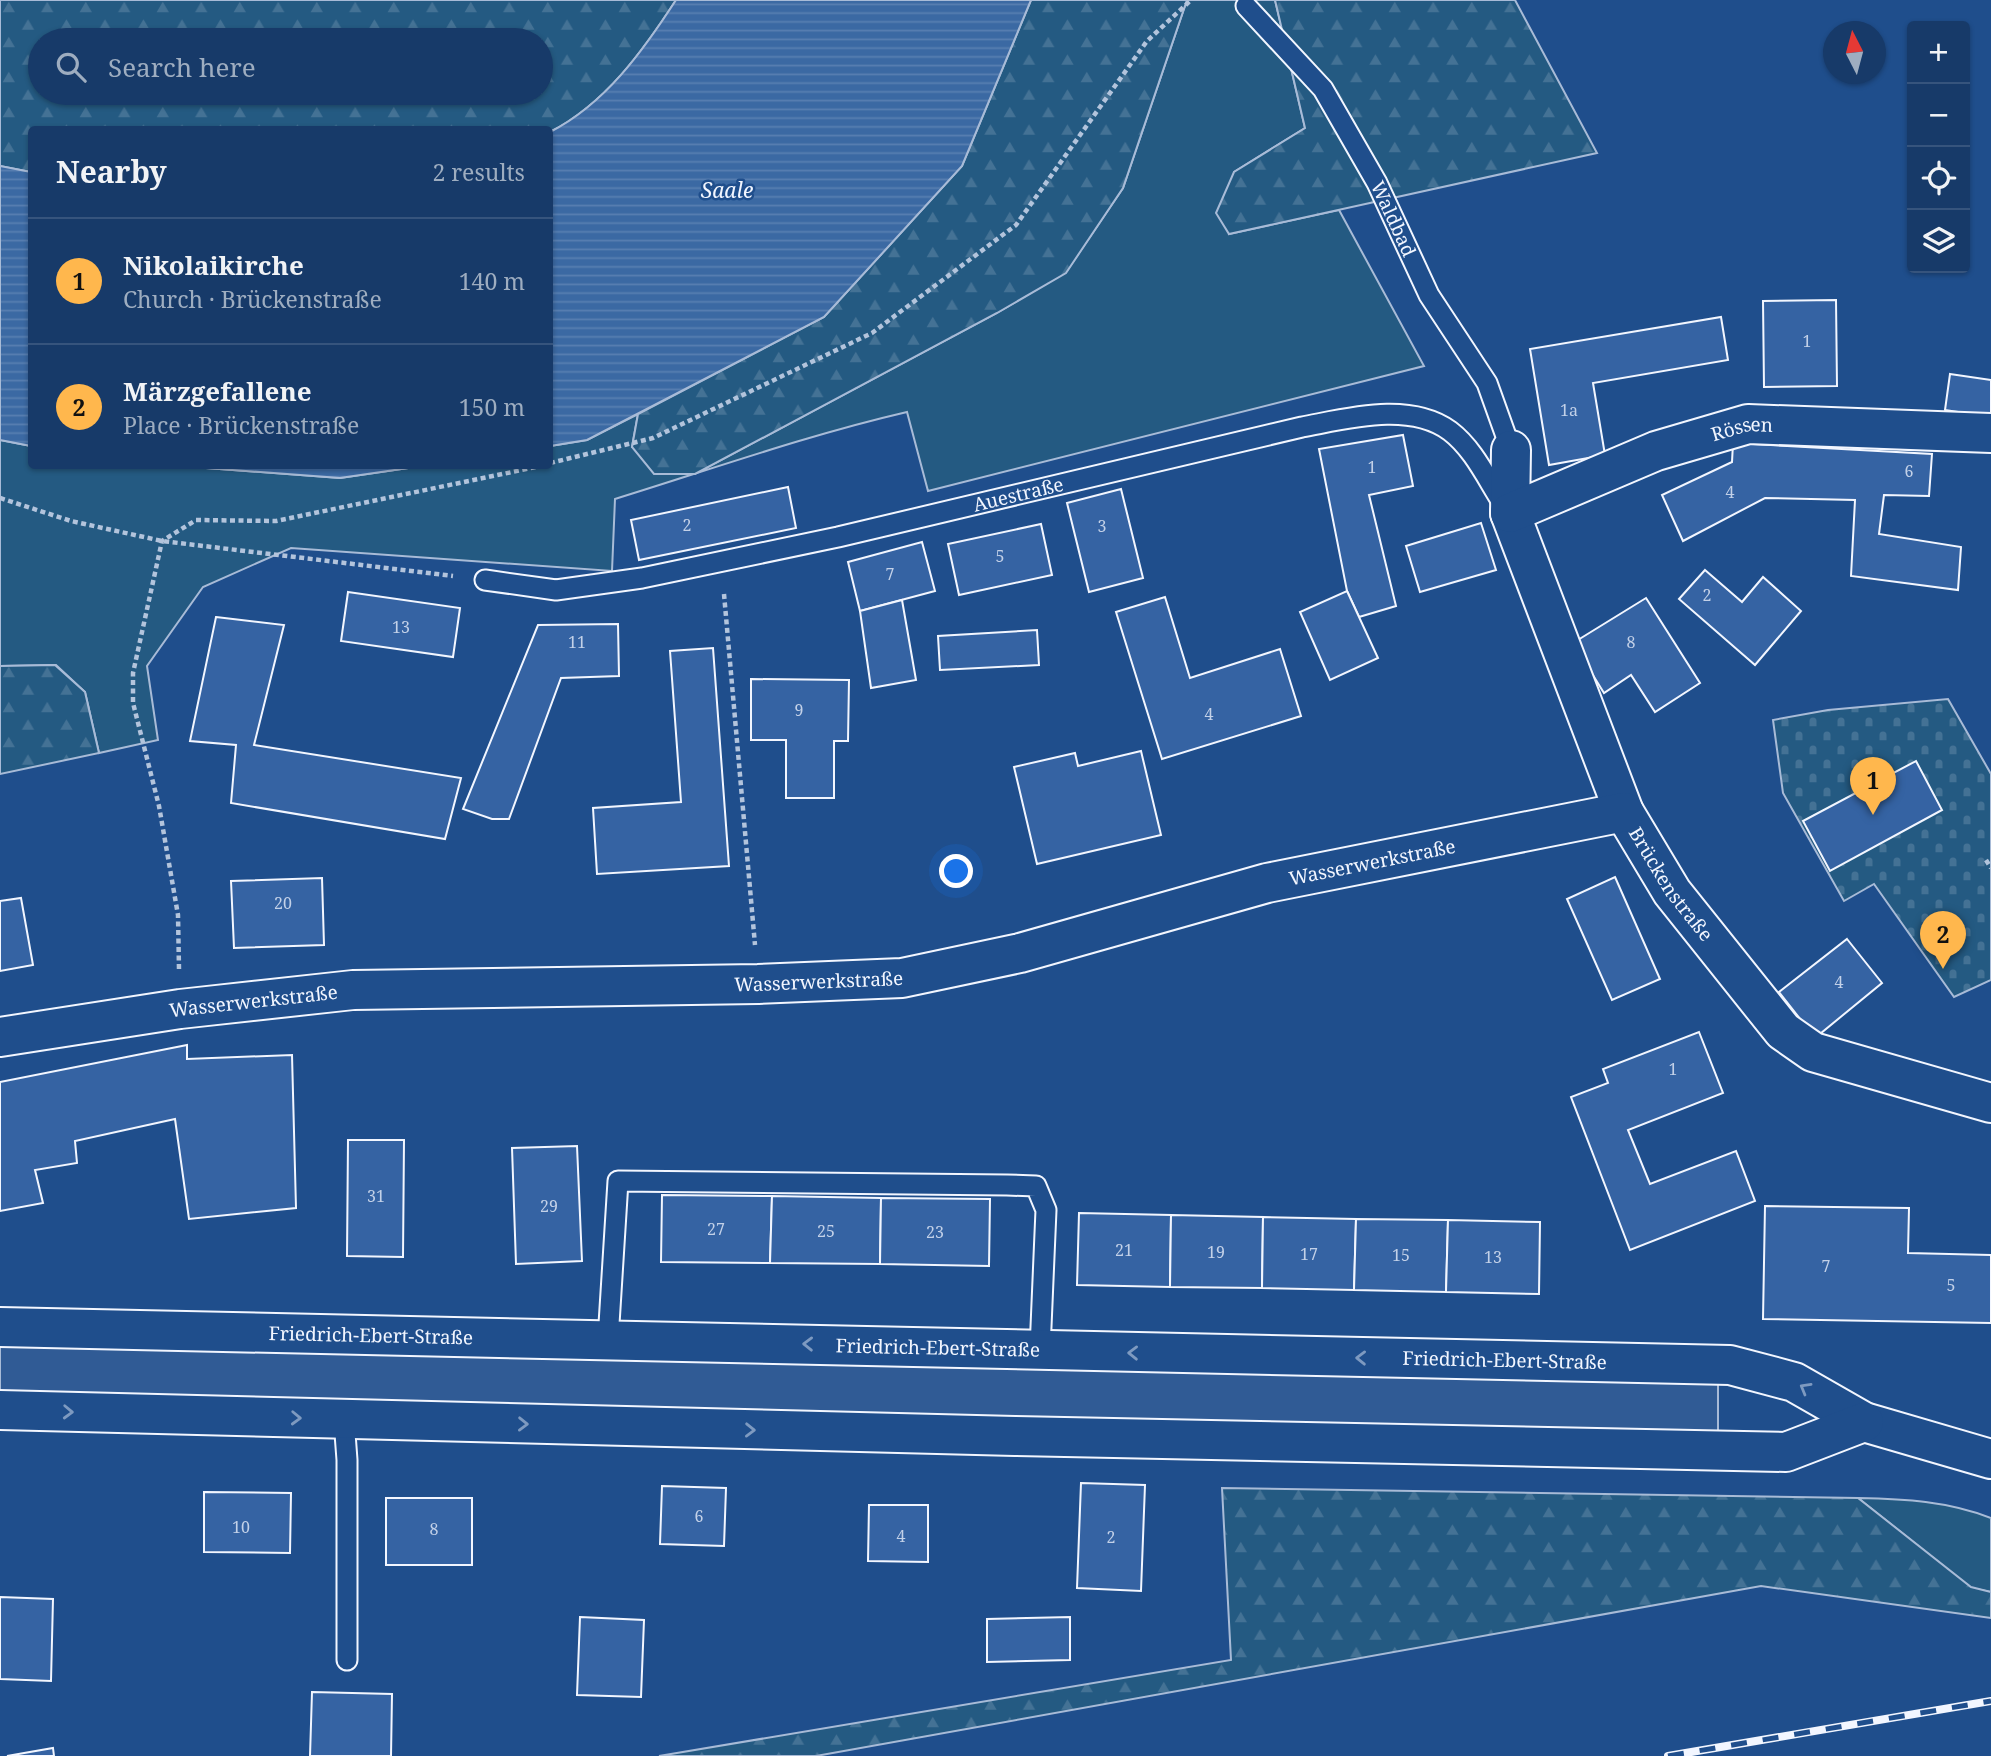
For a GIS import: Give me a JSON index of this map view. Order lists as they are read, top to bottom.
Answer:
{
  "streets": {
    "street": [
      "Rössen",
      "Wasserwerkstraße",
      "Brückenstraße",
      "Friedrich-Ebert-Straße"
    ],
    "lane": ["Waldbad", "Auestraße"]
  },
  "crossings": [
    ["Rössen", "Auestraße"],
    ["Rössen", "Brückenstraße"],
    ["Auestraße", "Brückenstraße"],
    ["Wasserwerkstraße", "Brückenstraße"]
  ],
  "water": ["Saale"],
  "house_numbers": [
    "1",
    "1a",
    "1",
    "6",
    "4",
    "2",
    "3",
    "5",
    "7",
    "2",
    "13",
    "11",
    "8",
    "9",
    "4",
    "20",
    "4",
    "1",
    "31",
    "29",
    "27",
    "25",
    "23",
    "21",
    "19",
    "17",
    "15",
    "13",
    "7",
    "5",
    "6",
    "10",
    "8",
    "4",
    "2"
  ],
  "north": "top",
  "page": {
    "map_buttons": ["+", "−"],
    "search": "Search here",
    "heading": ["Nearby", "2 results"],
    "list": [
      {
        "mark": "1",
        "name": "Nikolaikirche",
        "note": "Church · Brückenstraße",
        "value": "140 m"
      },
      {
        "mark": "2",
        "name": "Märzgefallene",
        "note": "Place · Brückenstraße",
        "value": "150 m"
      }
    ],
    "pins": ["1", "2"]
  }
}
